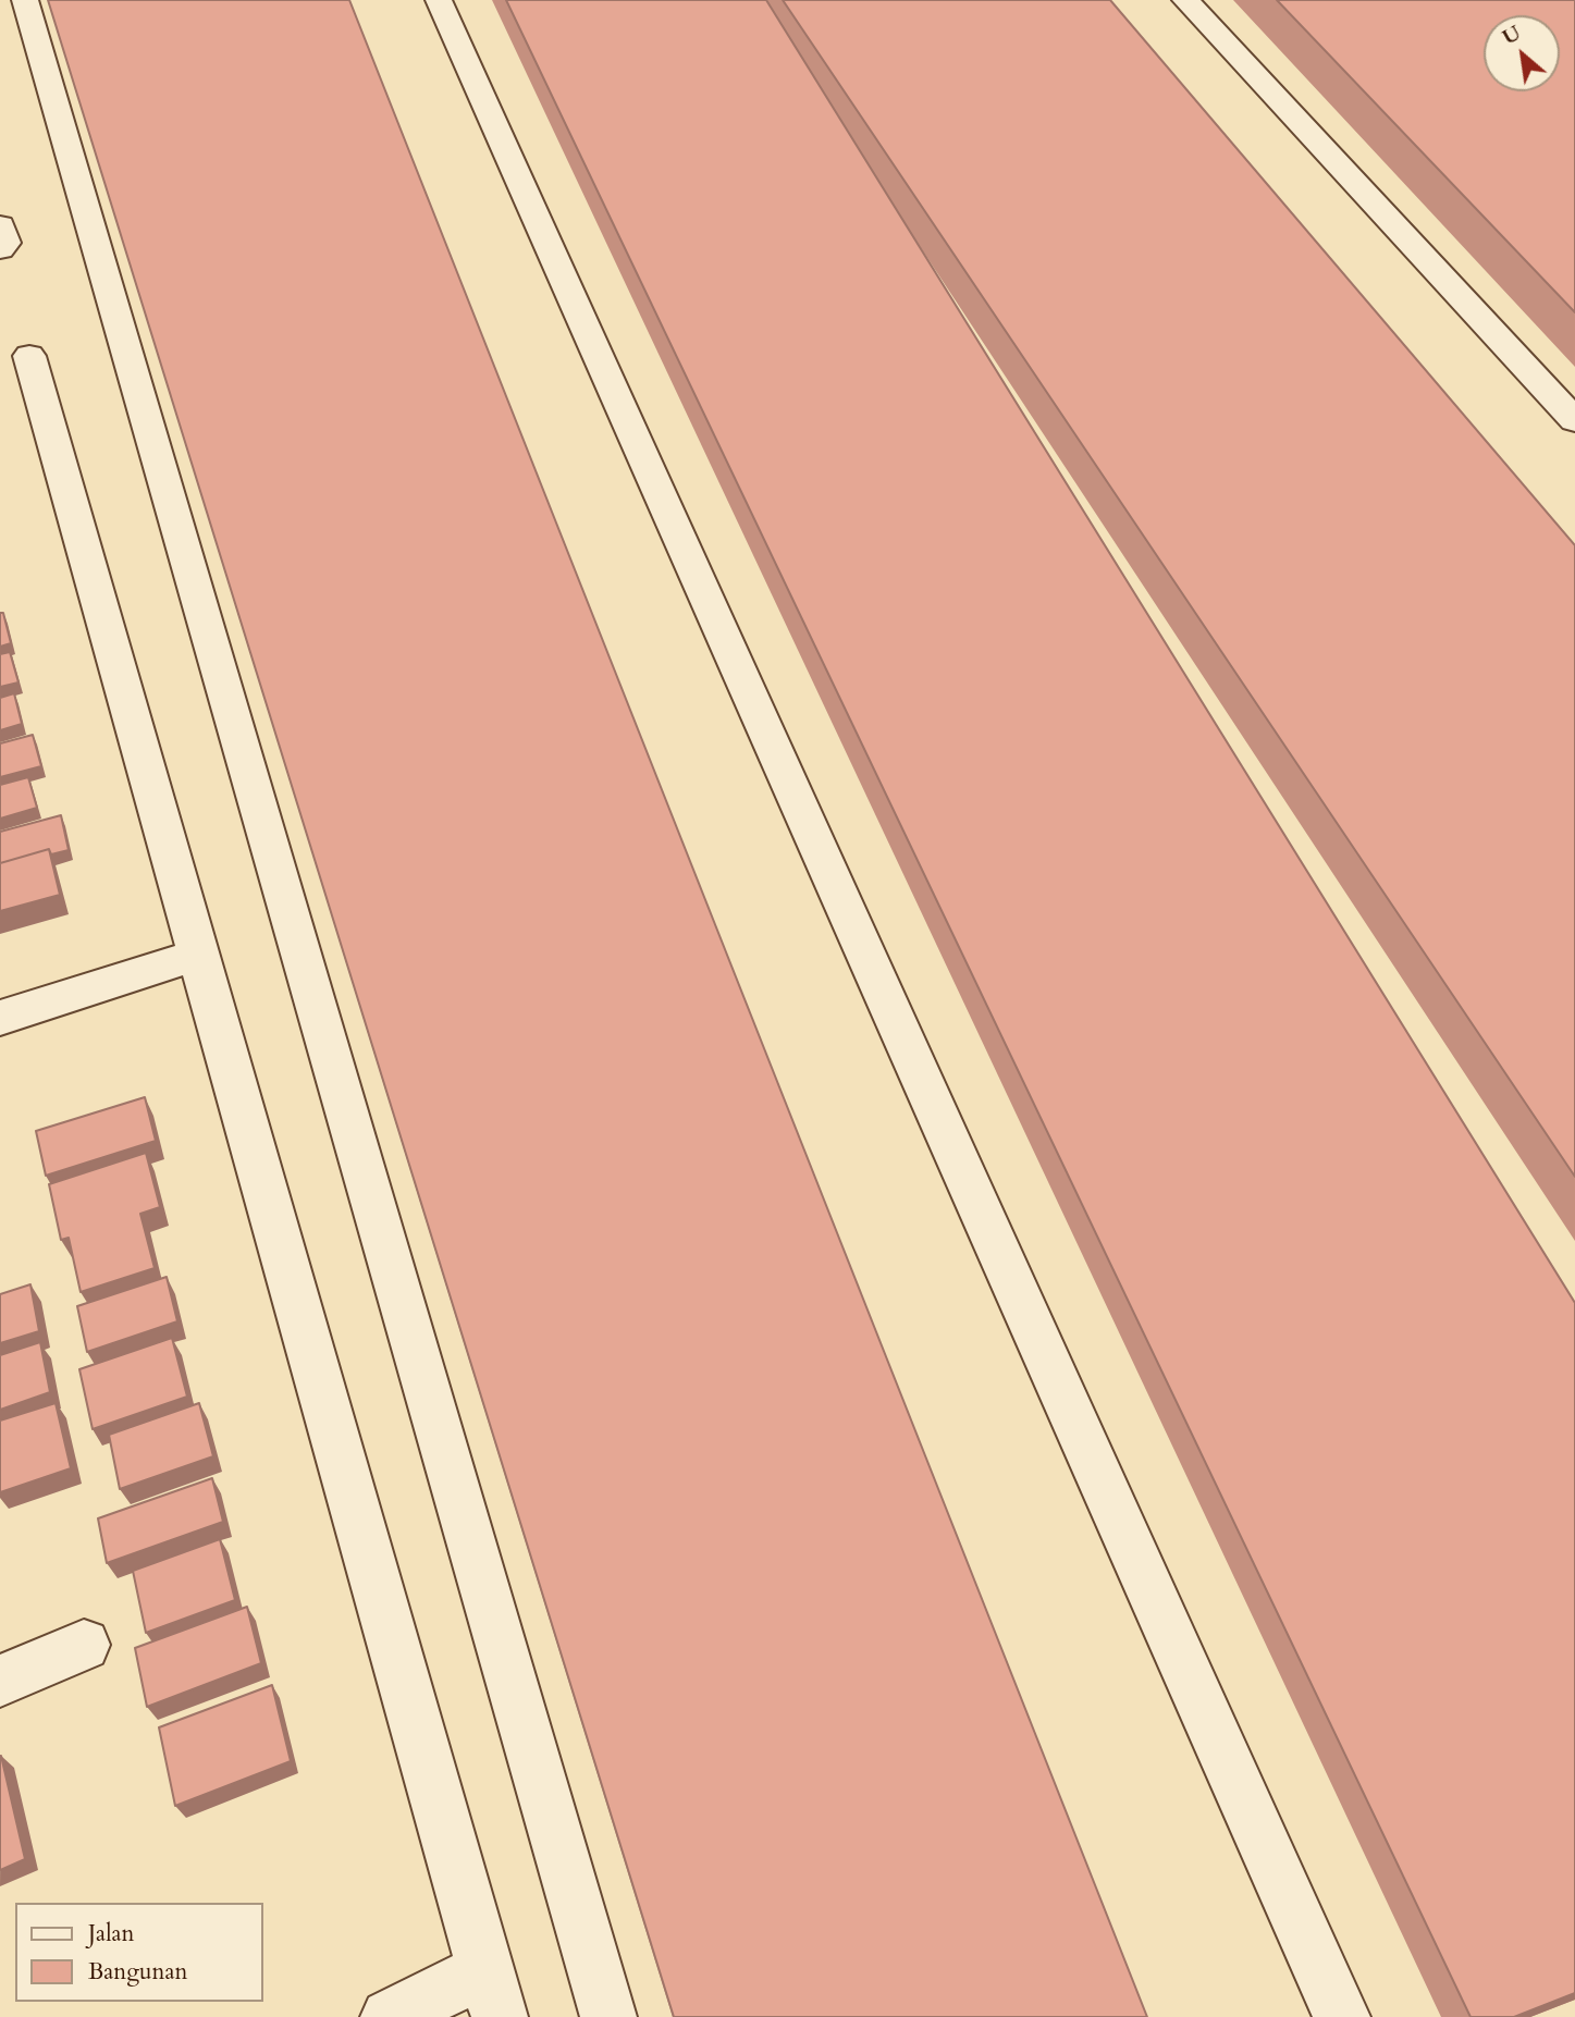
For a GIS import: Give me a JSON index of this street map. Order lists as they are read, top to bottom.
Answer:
{
  "legend": ["Jalan", "Bangunan"],
  "north": "top left"
}
